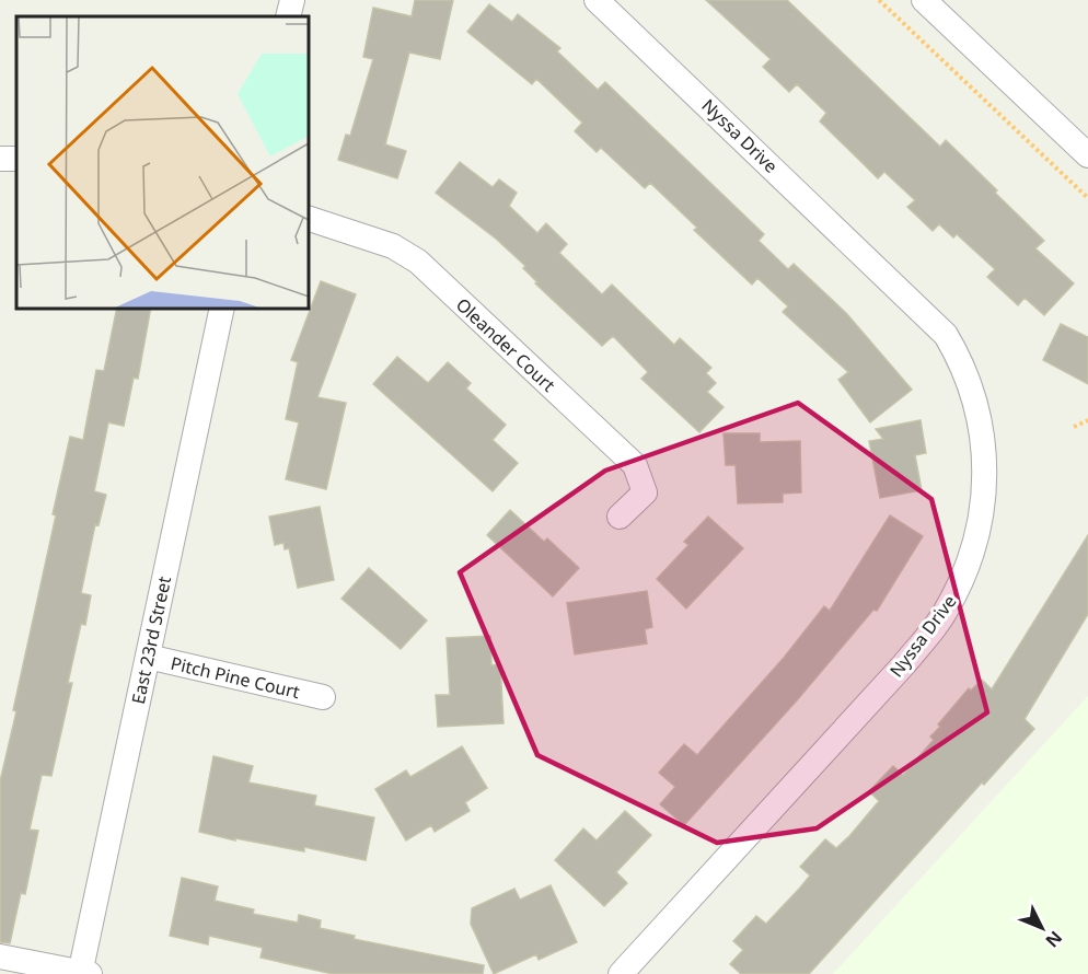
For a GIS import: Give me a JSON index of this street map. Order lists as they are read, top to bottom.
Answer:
{
  "streets": {
    "street": [
      "Nyssa Drive",
      "Oleander Court",
      "East 23rd Street",
      "Pitch Pine Court"
    ]
  },
  "crossings": [
    ["East 23rd Street", "Pitch Pine Court"]
  ],
  "north": "bottom right"
}
